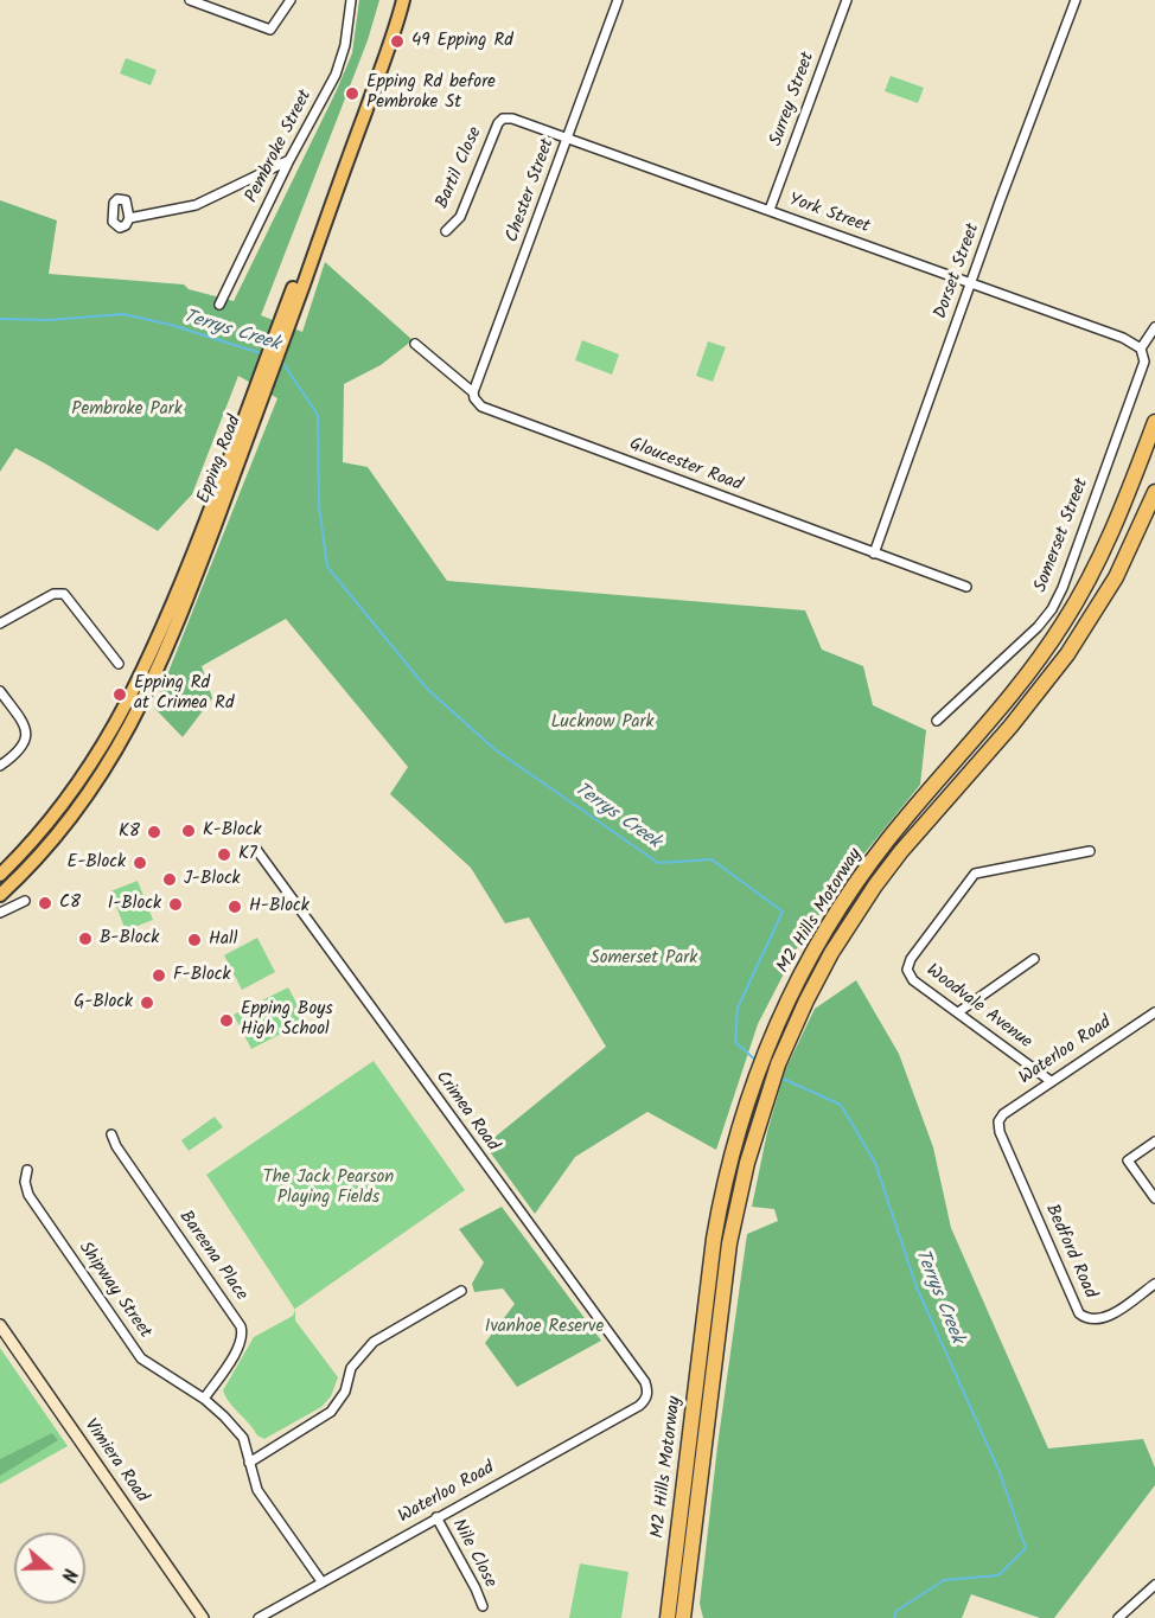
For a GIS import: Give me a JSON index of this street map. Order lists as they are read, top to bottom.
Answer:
{
  "streets": {
    "highway": ["M2 Hills Motorway"],
    "main road": ["Epping Road"],
    "street": [
      "Surrey Street",
      "Pembroke Street",
      "Bartil Close",
      "Chester Street",
      "York Street",
      "Dorset Street",
      "Gloucester Road",
      "Somerset Street",
      "Woodvale Avenue",
      "Waterloo Road",
      "Crimea Road",
      "Bedford Road",
      "Bareena Place",
      "Shipway Street",
      "Vimiera Road",
      "Nile Close"
    ]
  },
  "crossings": [
    ["Surrey Street", "York Street"],
    ["Bartil Close", "York Street"],
    ["Chester Street", "York Street"],
    ["Chester Street", "Gloucester Road"],
    ["York Street", "Dorset Street"],
    ["York Street", "Somerset Street"],
    ["Dorset Street", "Gloucester Road"],
    ["Woodvale Avenue", "Waterloo Road"],
    ["Waterloo Road", "Crimea Road"],
    ["Waterloo Road", "Bedford Road"],
    ["Waterloo Road", "Shipway Street"],
    ["Waterloo Road", "Nile Close"],
    ["Bareena Place", "Shipway Street"]
  ],
  "water": ["Terrys Creek"],
  "parks": [
    "Pembroke Park",
    "Lucknow Park",
    "Somerset Park",
    "The Jack Pearson Playing Fields",
    "Ivanhoe Reserve"
  ],
  "places": [
    "49 Epping Rd",
    "Epping Rd before Pembroke St",
    "Epping Rd at Crimea Rd",
    "K-Block",
    "K8",
    "K7",
    "E-Block",
    "J-Block",
    "C8",
    "I-Block",
    "H-Block",
    "B-Block",
    "Hall",
    "F-Block",
    "G-Block",
    "Epping Boys High School"
  ],
  "north": "right"
}
